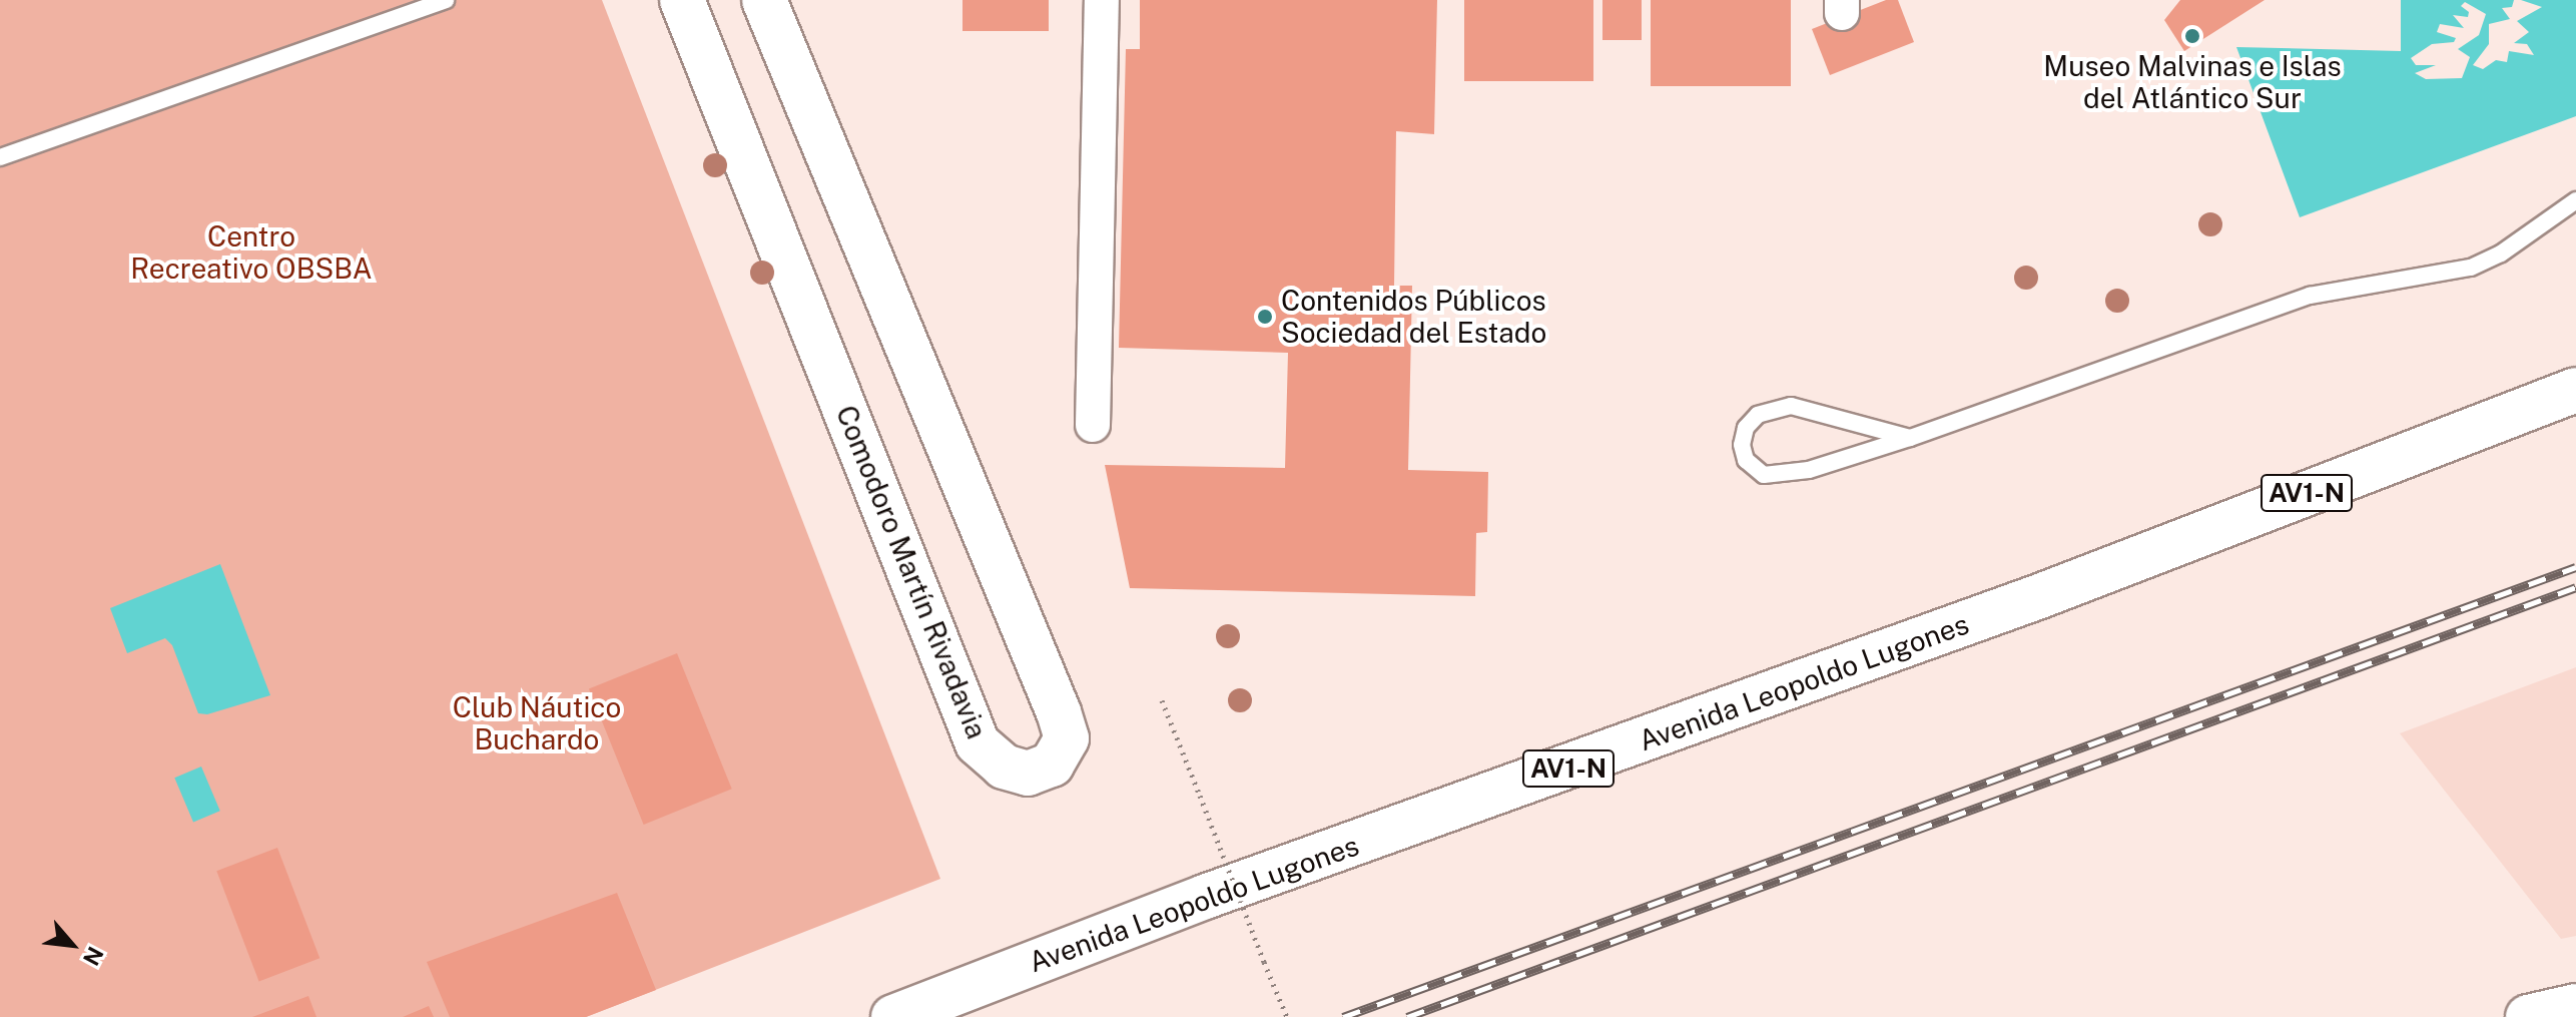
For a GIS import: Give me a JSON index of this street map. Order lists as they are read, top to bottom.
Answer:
{
  "streets": {
    "main road": ["AV1-N", "Comodoro Martín Rivadavia", "Avenida Leopoldo Lugones"]
  },
  "parks": ["Centro Recreativo OBSBA", "Club Náutico Buchardo"],
  "places": ["Museo Malvinas e Islas del Atlántico Sur", "Contenidos Públicos Sociedad del Estado"],
  "north": "bottom right"
}
